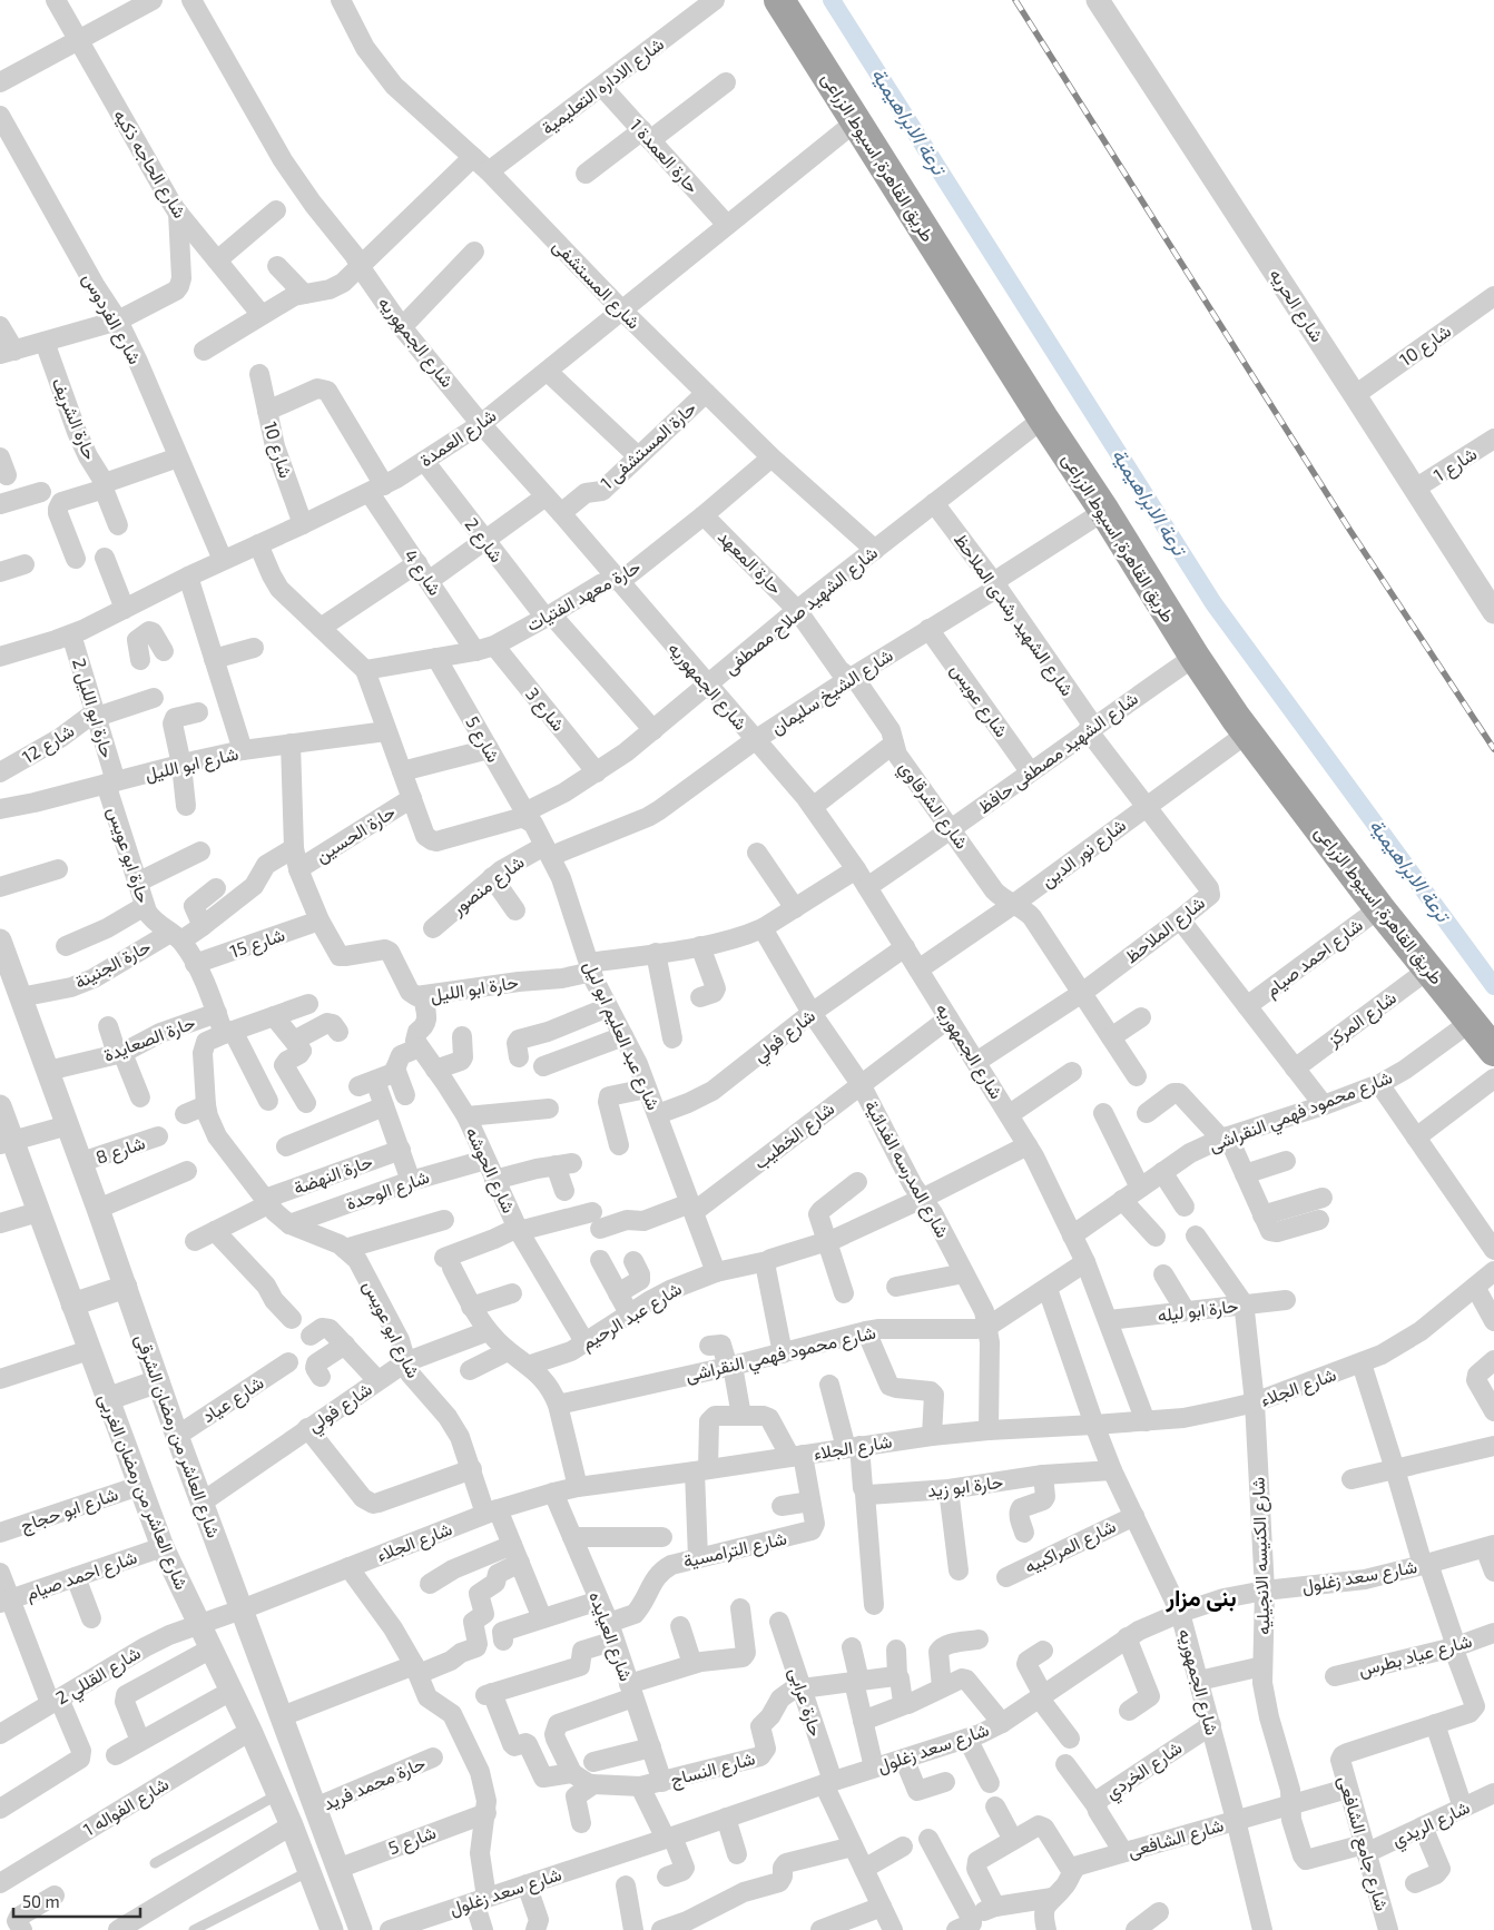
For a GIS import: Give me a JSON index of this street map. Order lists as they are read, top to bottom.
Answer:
{
  "streets": {
    "highway": ["طريق القاهرة, اسيوط الزراعى"],
    "street": [
      "شارع الاداره التعليمية",
      "حارة العمدة 1",
      "شارع الحاجه ذكيه",
      "شارع المستشفى",
      "شارع الحريه",
      "شارع الفردوس",
      "شارع الجمهوريه",
      "شارع 10",
      "حارة الشريف",
      "شارع العمدة",
      "حارة المستشفى 1",
      "شارع 1",
      "شارع 2",
      "حارة المعهد",
      "شارع 4",
      "حارة معهد الفتيات",
      "شارع الشهيد صلاح مصطفى",
      "شارع الشهيد رشدى الملاحظ",
      "شارع الشيخ سليمان",
      "شارع عويس",
      "حارة ابو الليل 2",
      "شارع 3",
      "شارع 5",
      "شارع 12",
      "شارع الشهيد مصطفى حافظ",
      "شارع ابو الليل",
      "شارع الشرقاوي",
      "حارة الحسين",
      "شارع نور الدين",
      "حارة ابو عويس",
      "شارع منصور",
      "شارع الملاحظ",
      "شارع 15",
      "شارع احمد صيام",
      "حارة الجنينة",
      "حارة ابو الليل",
      "شارع المركز",
      "شارع عبد العليم ابو ليل",
      "شارع فولي",
      "حارة الصعايدة",
      "شارع محمود فهمي النقراشى",
      "شارع الخطيب",
      "شارع 8",
      "شارع المدرسه الفدائية",
      "شارع الحوشه",
      "حارة النهضة",
      "شارع الوحدة",
      "حارة ابو ليله",
      "شارع عبد الرحيم",
      "شارع ابو عويس",
      "شارع الجلاء",
      "شارع عياد",
      "شارع العاشر من رمضان الشرقى",
      "حارة ابو زيد",
      "شارع العاشر من رمضان الغربى",
      "شارع ابو حجاج",
      "شارع المراكبيه",
      "شارع الترامسية",
      "شارع الكنيسه الانجيليه",
      "شارع سعد زغلول",
      "شارع العيايده",
      "شارع عياد بطرس",
      "شارع القللي 2",
      "حارة عرابى",
      "شارع النساج",
      "شارع الخردي",
      "حارة محمد فريد",
      "شارع الفواله 1",
      "شارع الريدي",
      "شارع الشافعى",
      "شارع جامع الشافعى"
    ]
  },
  "crossings": [
    ["شارع الاداره التعليمية", "حارة العمدة 1"],
    ["شارع الاداره التعليمية", "شارع المستشفى"],
    ["حارة العمدة 1", "شارع العمدة"],
    ["طريق القاهرة, اسيوط الزراعى", "شارع العمدة"],
    ["طريق القاهرة, اسيوط الزراعى", "شارع الشهيد صلاح مصطفى"],
    ["طريق القاهرة, اسيوط الزراعى", "شارع الشيخ سليمان"],
    ["طريق القاهرة, اسيوط الزراعى", "شارع الشهيد مصطفى حافظ"],
    ["طريق القاهرة, اسيوط الزراعى", "شارع نور الدين"],
    ["طريق القاهرة, اسيوط الزراعى", "شارع احمد صيام"],
    ["طريق القاهرة, اسيوط الزراعى", "شارع المركز"],
    ["طريق القاهرة, اسيوط الزراعى", "شارع محمود فهمي النقراشى"],
    ["شارع المستشفى", "شارع العمدة"],
    ["شارع المستشفى", "حارة المستشفى 1"],
    ["شارع المستشفى", "حارة معهد الفتيات"],
    ["شارع المستشفى", "شارع الشهيد صلاح مصطفى"],
    ["شارع الحريه", "شارع 10"],
    ["شارع الحريه", "شارع 1"],
    ["شارع الفردوس", "شارع العمدة"],
    ["شارع الجمهوريه", "شارع العمدة"],
    ["شارع الجمهوريه", "حارة المستشفى 1"],
    ["شارع الجمهوريه", "حارة معهد الفتيات"],
    ["شارع الجمهوريه", "شارع الشهيد صلاح مصطفى"],
    ["شارع الجمهوريه", "شارع الشيخ سليمان"],
    ["شارع الجمهوريه", "شارع الشهيد مصطفى حافظ"],
    ["شارع الجمهوريه", "شارع نور الدين"],
    ["شارع الجمهوريه", "شارع الملاحظ"],
    ["شارع الجمهوريه", "حارة ابو الليل"],
    ["شارع الجمهوريه", "شارع فولي"],
    ["شارع الجمهوريه", "شارع محمود فهمي النقراشى"],
    ["شارع الجمهوريه", "شارع الخطيب"],
    ["شارع الجمهوريه", "حارة ابو ليله"],
    ["شارع الجمهوريه", "شارع عبد الرحيم"],
    ["شارع الجمهوريه", "شارع الجلاء"],
    ["شارع الجمهوريه", "حارة ابو زيد"],
    ["شارع الجمهوريه", "شارع المراكبيه"],
    ["شارع الجمهوريه", "شارع سعد زغلول"],
    ["شارع الجمهوريه", "شارع الخردي"],
    ["شارع الجمهوريه", "شارع الشافعى"],
    ["شارع 10", "شارع العمدة"],
    ["شارع 10", "شارع 4"],
    ["شارع العمدة", "شارع 2"],
    ["شارع العمدة", "شارع 4"],
    ["شارع العمدة", "حارة ابو الليل 2"],
    ["شارع 2", "حارة معهد الفتيات"],
    ["شارع 2", "شارع الشهيد صلاح مصطفى"],
    ["حارة المعهد", "حارة معهد الفتيات"],
    ["حارة المعهد", "شارع الشهيد صلاح مصطفى"],
    ["حارة المعهد", "شارع الشرقاوي"],
    ["شارع 4", "حارة معهد الفتيات"],
    ["شارع 4", "شارع 3"],
    ["حارة معهد الفتيات", "شارع 3"],
    ["حارة معهد الفتيات", "شارع 5"],
    ["شارع الشهيد صلاح مصطفى", "شارع الشهيد رشدى الملاحظ"],
    ["شارع الشهيد صلاح مصطفى", "شارع 3"],
    ["شارع الشهيد صلاح مصطفى", "شارع 5"],
    ["شارع الشهيد صلاح مصطفى", "شارع الشرقاوي"],
    ["شارع الشهيد صلاح مصطفى", "شارع عبد العليم ابو ليل"],
    ["شارع الشهيد رشدى الملاحظ", "شارع الشيخ سليمان"],
    ["شارع الشهيد رشدى الملاحظ", "شارع الشهيد مصطفى حافظ"],
    ["شارع الشهيد رشدى الملاحظ", "شارع الملاحظ"],
    ["شارع الشيخ سليمان", "شارع عويس"],
    ["شارع الشيخ سليمان", "شارع الشرقاوي"],
    ["شارع الشيخ سليمان", "شارع منصور"],
    ["شارع الشيخ سليمان", "شارع عبد العليم ابو ليل"],
    ["شارع عويس", "شارع الشهيد مصطفى حافظ"],
    ["حارة ابو الليل 2", "شارع 12"],
    ["حارة ابو الليل 2", "شارع ابو الليل"],
    ["حارة ابو الليل 2", "حارة ابو عويس"],
    ["شارع 5", "شارع عبد العليم ابو ليل"],
    ["شارع 5", "شارع العاشر من رمضان الشرقى"],
    ["شارع الشهيد مصطفى حافظ", "شارع الشرقاوي"],
    ["شارع الشهيد مصطفى حافظ", "شارع الملاحظ"],
    ["شارع ابو الليل", "حارة ابو عويس"],
    ["شارع ابو الليل", "حارة ابو الليل"],
    ["شارع الشرقاوي", "شارع نور الدين"],
    ["شارع الشرقاوي", "شارع الملاحظ"],
    ["حارة الحسين", "حارة ابو الليل"],
    ["شارع نور الدين", "شارع الملاحظ"],
    ["حارة ابو عويس", "شارع 15"],
    ["حارة ابو عويس", "حارة الجنينة"],
    ["حارة ابو عويس", "حارة الصعايدة"],
    ["حارة ابو عويس", "شارع ابو عويس"],
    ["شارع منصور", "شارع عبد العليم ابو ليل"],
    ["شارع 15", "حارة ابو الليل"],
    ["شارع احمد صيام", "شارع العاشر من رمضان الغربى"],
    ["حارة الجنينة", "حارة ابو الليل"],
    ["حارة الجنينة", "شارع العاشر من رمضان الشرقى"],
    ["حارة ابو الليل", "شارع عبد العليم ابو ليل"],
    ["حارة ابو الليل", "شارع المدرسه الفدائية"],
    ["شارع عبد العليم ابو ليل", "شارع فولي"],
    ["شارع عبد العليم ابو ليل", "شارع الخطيب"],
    ["شارع عبد العليم ابو ليل", "شارع عبد الرحيم"],
    ["شارع فولي", "شارع المدرسه الفدائية"],
    ["شارع فولي", "شارع ابو عويس"],
    ["شارع فولي", "شارع العاشر من رمضان الشرقى"],
    ["حارة الصعايدة", "شارع العاشر من رمضان الشرقى"],
    ["شارع محمود فهمي النقراشى", "شارع المدرسه الفدائية"],
    ["شارع الخطيب", "شارع المدرسه الفدائية"],
    ["شارع الخطيب", "شارع الحوشه"],
    ["شارع 8", "شارع العاشر من رمضان الشرقى"],
    ["شارع المدرسه الفدائية", "شارع عبد الرحيم"],
    ["شارع المدرسه الفدائية", "شارع الجلاء"],
    ["شارع الحوشه", "شارع الوحدة"],
    ["شارع الحوشه", "شارع عبد الرحيم"],
    ["حارة النهضة", "شارع ابو عويس"],
    ["شارع الوحدة", "شارع ابو عويس"],
    ["حارة ابو ليله", "شارع الكنيسه الانجيليه"],
    ["شارع ابو عويس", "شارع الجلاء"],
    ["شارع الجلاء", "شارع العاشر من رمضان الشرقى"],
    ["شارع الجلاء", "شارع العاشر من رمضان الغربى"],
    ["شارع الجلاء", "شارع الترامسية"],
    ["شارع الجلاء", "شارع الكنيسه الانجيليه"],
    ["شارع الجلاء", "شارع العيايده"],
    ["شارع الجلاء", "شارع القللي 2"],
    ["شارع عياد", "شارع العاشر من رمضان الشرقى"],
    ["شارع العاشر من رمضان الشرقى", "حارة محمد فريد"],
    ["شارع العاشر من رمضان الغربى", "شارع ابو حجاج"],
    ["شارع العاشر من رمضان الغربى", "شارع القللي 2"],
    ["شارع العاشر من رمضان الغربى", "شارع الفواله 1"],
    ["شارع الترامسية", "شارع العيايده"],
    ["شارع الكنيسه الانجيليه", "شارع سعد زغلول"],
    ["شارع الكنيسه الانجيليه", "شارع الريدي"],
    ["شارع الكنيسه الانجيليه", "شارع الشافعى"],
    ["شارع الكنيسه الانجيليه", "شارع جامع الشافعى"],
    ["شارع سعد زغلول", "حارة عرابى"],
    ["شارع العيايده", "شارع النساج"],
    ["شارع عياد بطرس", "شارع جامع الشافعى"],
    ["حارة عرابى", "شارع النساج"],
    ["شارع الخردي", "شارع الشافعى"],
    ["شارع الريدي", "شارع جامع الشافعى"],
    ["شارع الشافعى", "شارع جامع الشافعى"]
  ],
  "districts": ["بنى مزار"],
  "water": ["ترعة الابراهيمية"],
  "scale_bar": "50 m"
}
